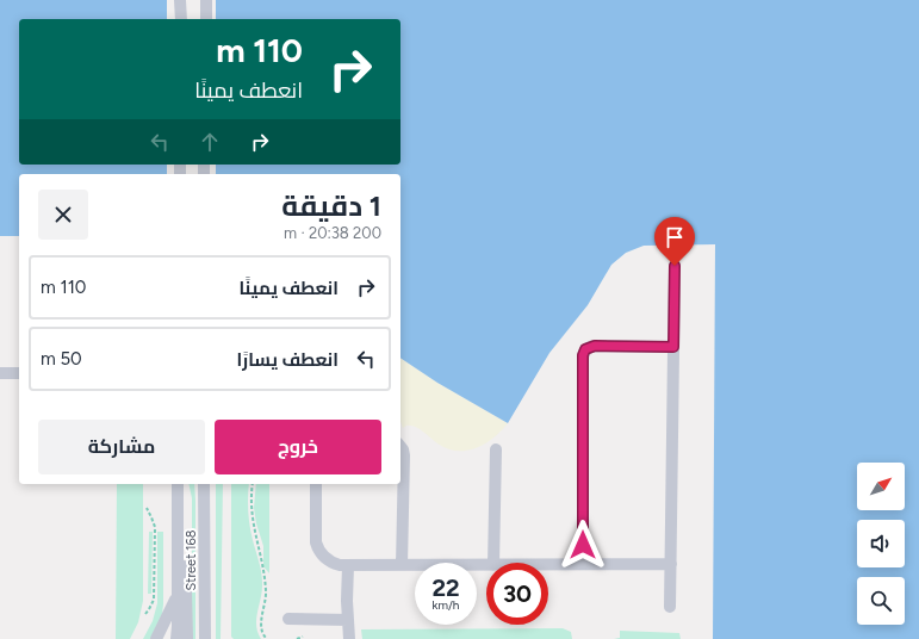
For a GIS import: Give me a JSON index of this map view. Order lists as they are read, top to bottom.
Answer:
{
  "streets": {
    "street": ["Street 168"]
  },
  "north": "top right",
  "page": {
    "turn": ["110 m", "انعطف يمينًا"],
    "heading": ["1 دقيقة", "200 m · 20:38"],
    "list": [
      {
        "name": "انعطف يمينًا",
        "value": "110 m"
      },
      {
        "name": "انعطف يسارًا",
        "value": "50 m"
      }
    ],
    "buttons": ["خروج", "مشاركة"],
    "speed": "22 km/h",
    "limit": "30"
  }
}
